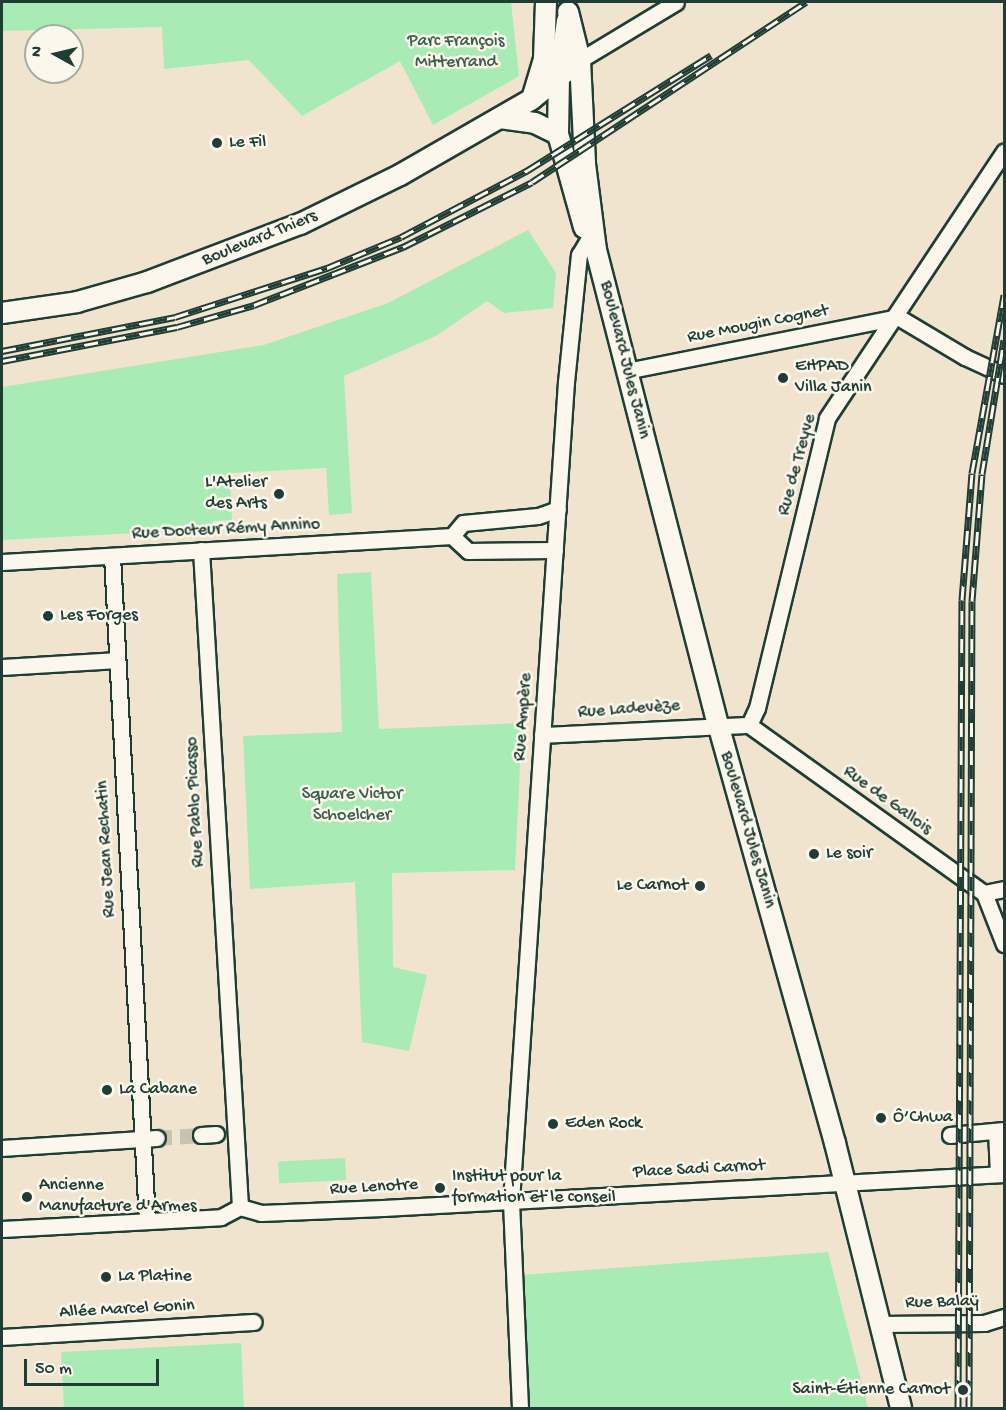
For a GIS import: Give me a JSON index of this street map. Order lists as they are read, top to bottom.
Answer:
{
  "streets": {
    "main road": ["Boulevard Thiers", "Boulevard Jules Janin"],
    "street": [
      "Rue Mougin Cognet",
      "Rue de Treyve",
      "Rue Docteur Rémy Annino",
      "Rue Ladevèze",
      "Rue Ampère",
      "Rue de Gallois",
      "Rue Pablo Picasso",
      "Rue Jean Rechatin",
      "Place Sadi Carnot",
      "Rue Lenotre",
      "Rue Balaÿ",
      "Allée Marcel Gonin"
    ]
  },
  "crossings": [
    ["Boulevard Thiers", "Boulevard Jules Janin"],
    ["Rue Mougin Cognet", "Boulevard Jules Janin"],
    ["Rue Mougin Cognet", "Rue de Treyve"],
    ["Boulevard Jules Janin", "Rue Ladevèze"],
    ["Boulevard Jules Janin", "Rue Ampère"],
    ["Boulevard Jules Janin", "Place Sadi Carnot"],
    ["Boulevard Jules Janin", "Rue Balaÿ"],
    ["Rue de Treyve", "Rue de Gallois"],
    ["Rue Docteur Rémy Annino", "Rue Ampère"],
    ["Rue Docteur Rémy Annino", "Rue Pablo Picasso"],
    ["Rue Docteur Rémy Annino", "Rue Jean Rechatin"],
    ["Rue Ladevèze", "Rue Ampère"],
    ["Rue Ampère", "Place Sadi Carnot"],
    ["Rue Ampère", "Rue Lenotre"],
    ["Rue Pablo Picasso", "Rue Lenotre"],
    ["Place Sadi Carnot", "Rue Lenotre"]
  ],
  "parks": ["Parc François Mitterrand", "Square Victor Schoelcher"],
  "places": [
    "Le Fil",
    "EHPAD Villa Janin",
    "L'Atelier des Arts",
    "Les Forges",
    "Le soir",
    "Le Carnot",
    "La Cabane",
    "Ô’Chwa",
    "Eden Rock",
    "Institut pour la formation et le conseil",
    "Ancienne Manufacture d'Armes",
    "La Platine",
    "Saint-Étienne Carnot"
  ],
  "scale_bar": "50 m",
  "north": "left"
}
